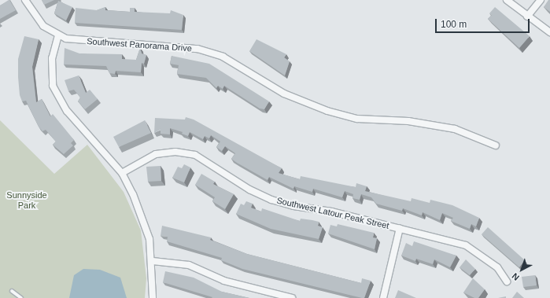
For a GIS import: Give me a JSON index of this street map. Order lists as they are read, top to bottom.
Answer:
{
  "streets": {
    "street": ["Southwest Panorama Drive", "Southwest Latour Peak Street"]
  },
  "parks": ["Sunnyside Park"],
  "scale_bar": "100 m",
  "north": "bottom left"
}
